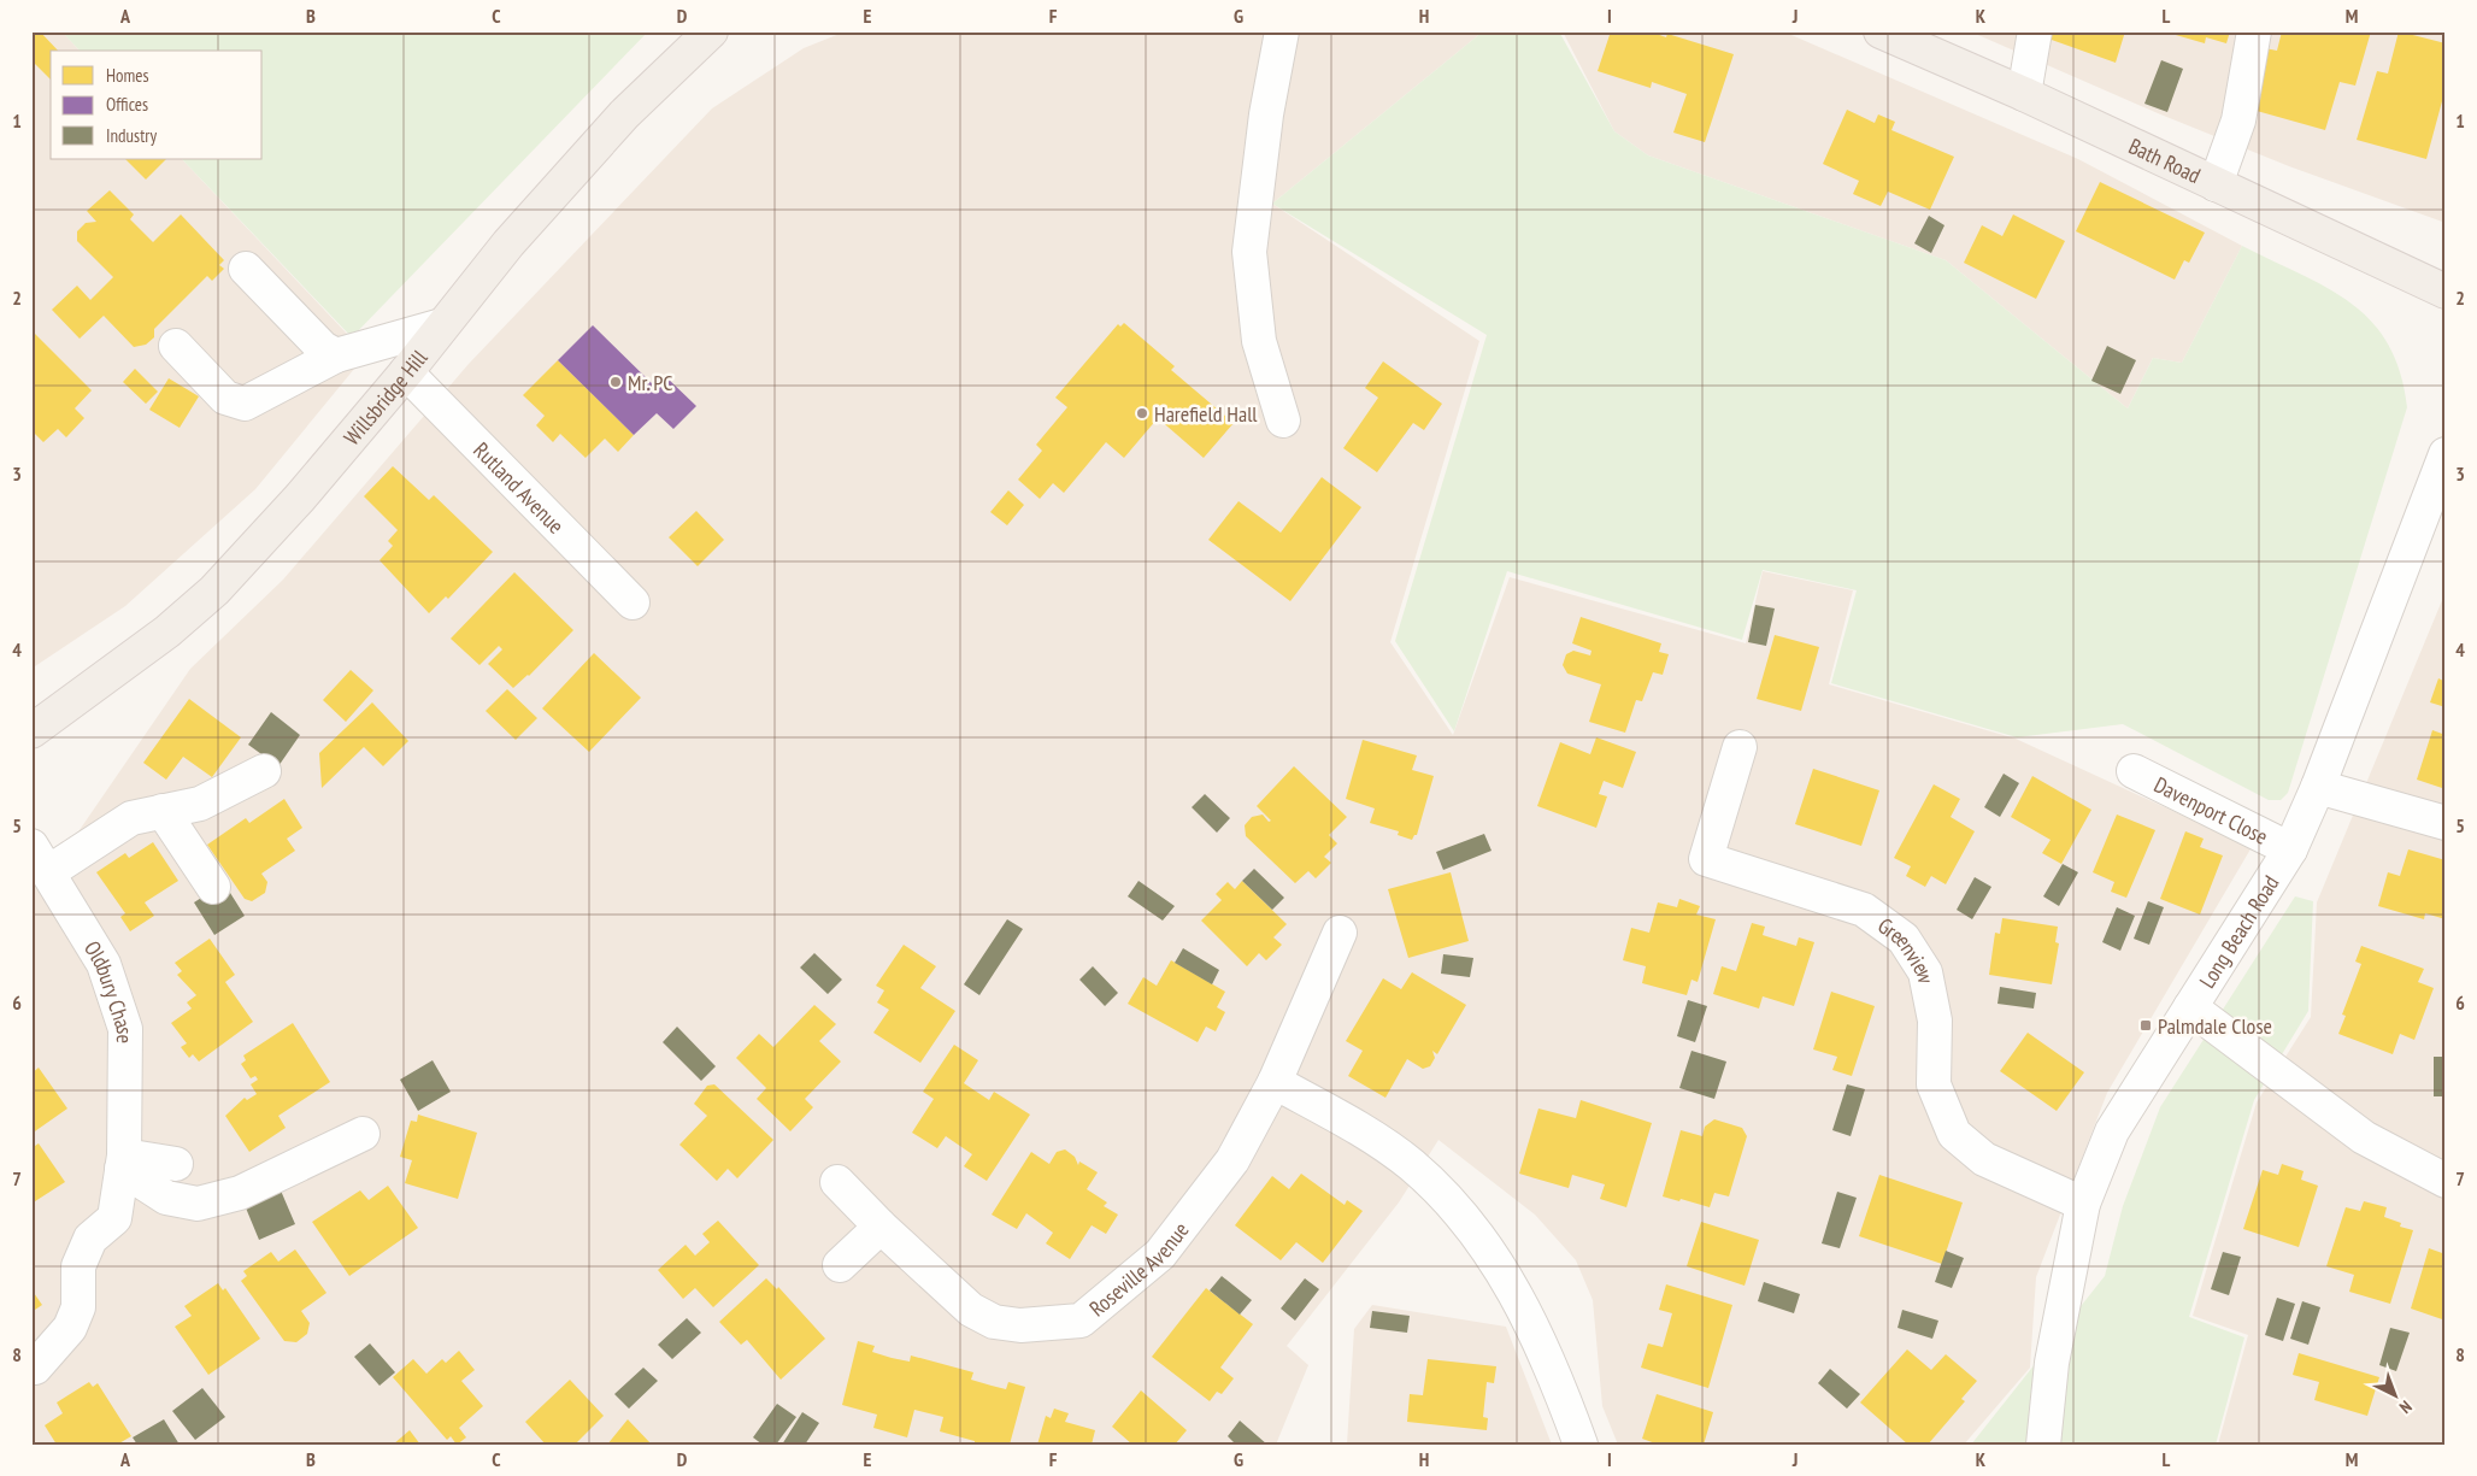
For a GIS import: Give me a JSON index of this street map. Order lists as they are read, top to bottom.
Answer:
{
  "streets": {
    "main road": ["Bath Road", "Willsbridge Hill"],
    "street": [
      "Rutland Avenue",
      "Davenport Close",
      "Long Beach Road",
      "Greenview",
      "Oldbury Chase",
      "Roseville Avenue"
    ]
  },
  "crossings": [
    ["Willsbridge Hill", "Rutland Avenue"],
    ["Davenport Close", "Long Beach Road"],
    ["Long Beach Road", "Greenview"]
  ],
  "places": {
    "other": ["Mr. PC", "Harefield Hall"],
    "transit": ["Palmdale Close"]
  },
  "legend": ["Homes", "Offices", "Industry"],
  "north": "bottom right",
  "grid": {
    "columns": [
      "A",
      "B",
      "C",
      "D",
      "E",
      "F",
      "G",
      "H",
      "I",
      "J",
      "K",
      "L",
      "M"
    ],
    "rows": [
      "1",
      "2",
      "3",
      "4",
      "5",
      "6",
      "7",
      "8"
    ]
  }
}
